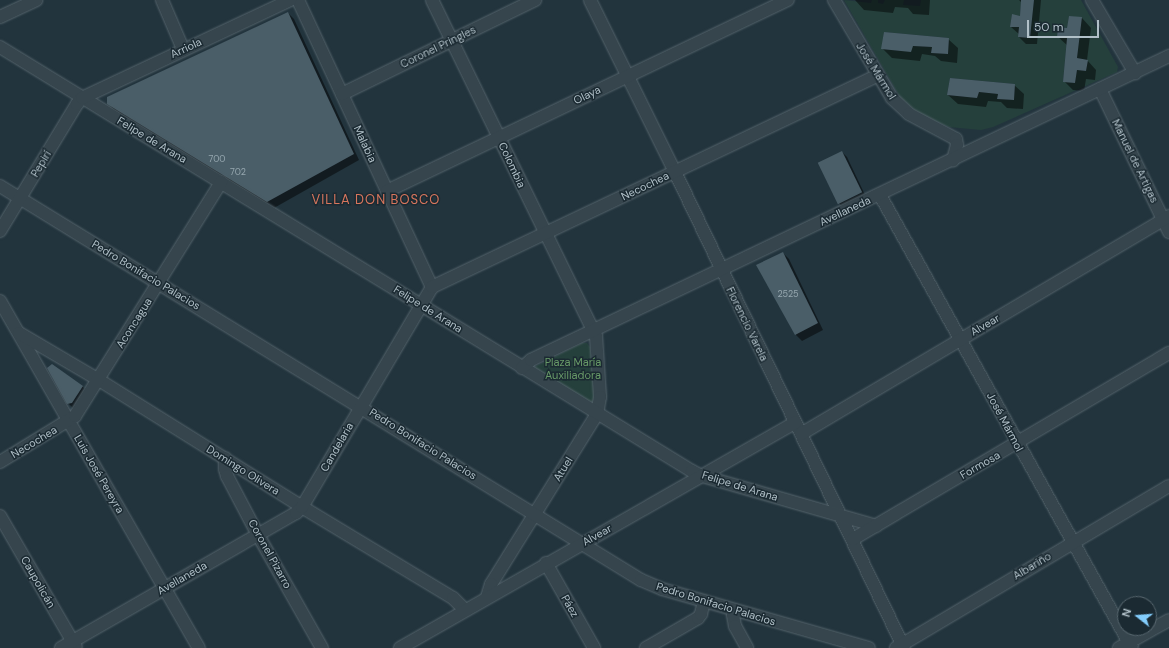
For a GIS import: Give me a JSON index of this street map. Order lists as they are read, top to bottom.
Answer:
{
  "streets": {
    "street": [
      "Coronel Pringles",
      "Arriola",
      "José Mármol",
      "Olaya",
      "Felipe de Arana",
      "Malabia",
      "Manuel de Artigas",
      "Pepirí",
      "Colombia",
      "Necochea",
      "Avellaneda",
      "Pedro Bonifacio Palacios",
      "Aconcagua",
      "Florencio Varela",
      "Alvear",
      "Candelaria",
      "Formosa",
      "Atuel",
      "Domingo Olivera",
      "Luis José Pereyra",
      "Coronel Pizarro",
      "Albariño",
      "Caupolicán",
      "Páez"
    ]
  },
  "crossings": [
    ["Coronel Pringles", "Malabia"],
    ["Coronel Pringles", "Colombia"],
    ["Arriola", "Felipe de Arana"],
    ["Arriola", "Pepirí"],
    ["José Mármol", "Necochea"],
    ["José Mármol", "Avellaneda"],
    ["José Mármol", "Alvear"],
    ["José Mármol", "Formosa"],
    ["José Mármol", "Albariño"],
    ["Olaya", "Malabia"],
    ["Olaya", "Colombia"],
    ["Olaya", "Florencio Varela"],
    ["Felipe de Arana", "Pepirí"],
    ["Felipe de Arana", "Avellaneda"],
    ["Felipe de Arana", "Aconcagua"],
    ["Felipe de Arana", "Florencio Varela"],
    ["Felipe de Arana", "Alvear"],
    ["Felipe de Arana", "Candelaria"],
    ["Felipe de Arana", "Formosa"],
    ["Felipe de Arana", "Atuel"],
    ["Malabia", "Necochea"],
    ["Manuel de Artigas", "Avellaneda"],
    ["Manuel de Artigas", "Alvear"],
    ["Pepirí", "Pedro Bonifacio Palacios"],
    ["Colombia", "Necochea"],
    ["Colombia", "Avellaneda"],
    ["Colombia", "Atuel"],
    ["Necochea", "Aconcagua"],
    ["Necochea", "Florencio Varela"],
    ["Necochea", "Luis José Pereyra"],
    ["Avellaneda", "Florencio Varela"],
    ["Avellaneda", "Candelaria"],
    ["Avellaneda", "Atuel"],
    ["Avellaneda", "Domingo Olivera"],
    ["Avellaneda", "Luis José Pereyra"],
    ["Avellaneda", "Coronel Pizarro"],
    ["Avellaneda", "Caupolicán"],
    ["Pedro Bonifacio Palacios", "Aconcagua"],
    ["Pedro Bonifacio Palacios", "Alvear"],
    ["Pedro Bonifacio Palacios", "Candelaria"],
    ["Pedro Bonifacio Palacios", "Atuel"],
    ["Aconcagua", "Domingo Olivera"],
    ["Aconcagua", "Luis José Pereyra"],
    ["Florencio Varela", "Alvear"],
    ["Florencio Varela", "Formosa"],
    ["Florencio Varela", "Albariño"],
    ["Alvear", "Atuel"],
    ["Alvear", "Domingo Olivera"],
    ["Alvear", "Páez"],
    ["Candelaria", "Domingo Olivera"],
    ["Domingo Olivera", "Luis José Pereyra"],
    ["Domingo Olivera", "Coronel Pizarro"]
  ],
  "districts": ["VILLA DON BOSCO"],
  "parks": ["Plaza María Auxiliadora"],
  "house_numbers": ["700", "702", "2525"],
  "scale_bar": "50 m",
  "north": "left"
}
